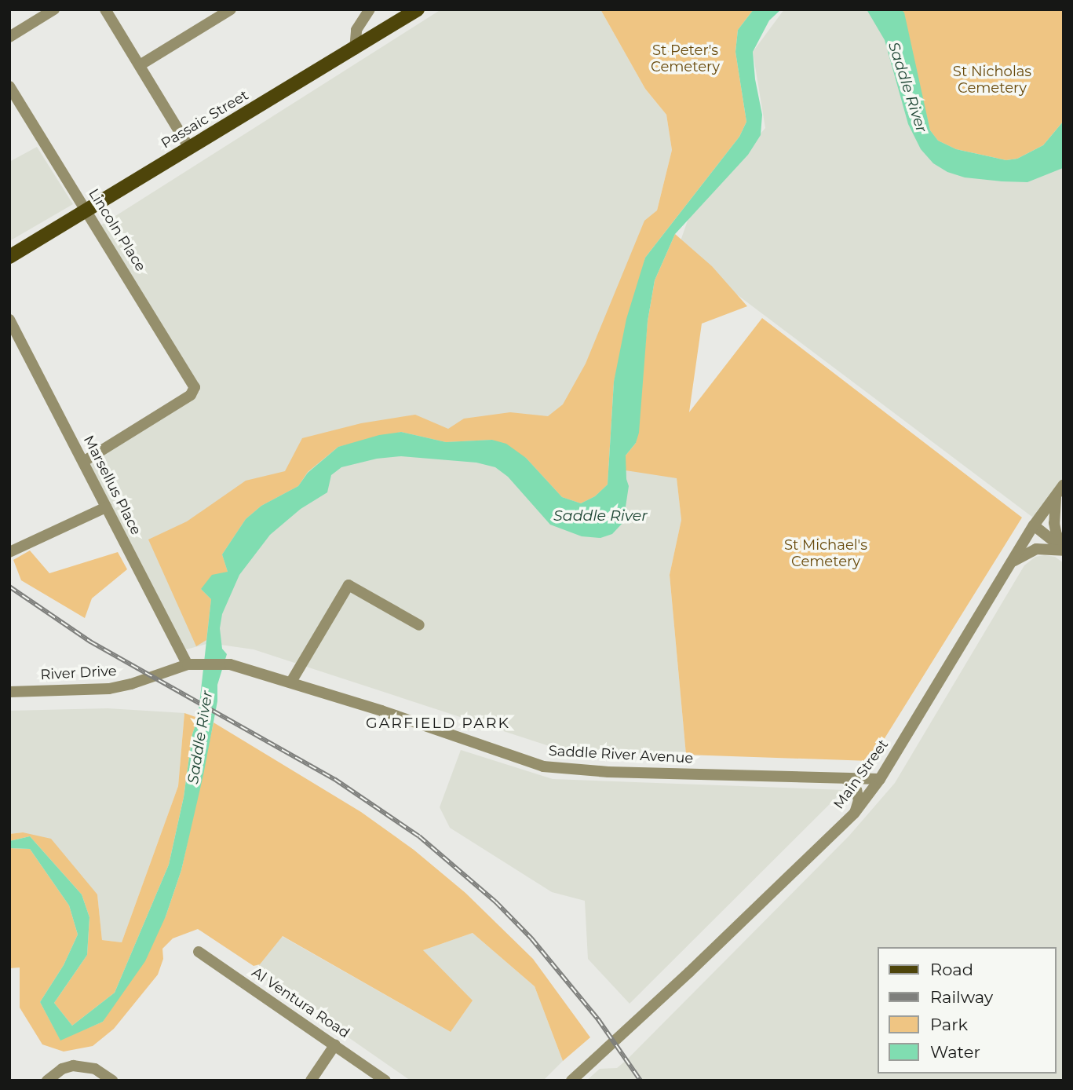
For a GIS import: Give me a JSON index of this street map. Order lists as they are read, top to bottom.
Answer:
{
  "streets": {
    "main road": ["Passaic Street"],
    "street": [
      "Lincoln Place",
      "Marsellus Place",
      "River Drive",
      "Saddle River Avenue",
      "Main Street",
      "Al Ventura Road"
    ]
  },
  "crossings": [
    ["Passaic Street", "Lincoln Place"],
    ["Lincoln Place", "Marsellus Place"],
    ["Marsellus Place", "River Drive"],
    ["River Drive", "Saddle River Avenue"],
    ["Saddle River Avenue", "Main Street"]
  ],
  "districts": ["GARFIELD PARK"],
  "water": ["Saddle River"],
  "parks": ["St Peter's Cemetery", "St Nicholas Cemetery", "St Michael's Cemetery"],
  "legend": [
    "Road",
    "Railway",
    "Park",
    "Water"
  ]
}
